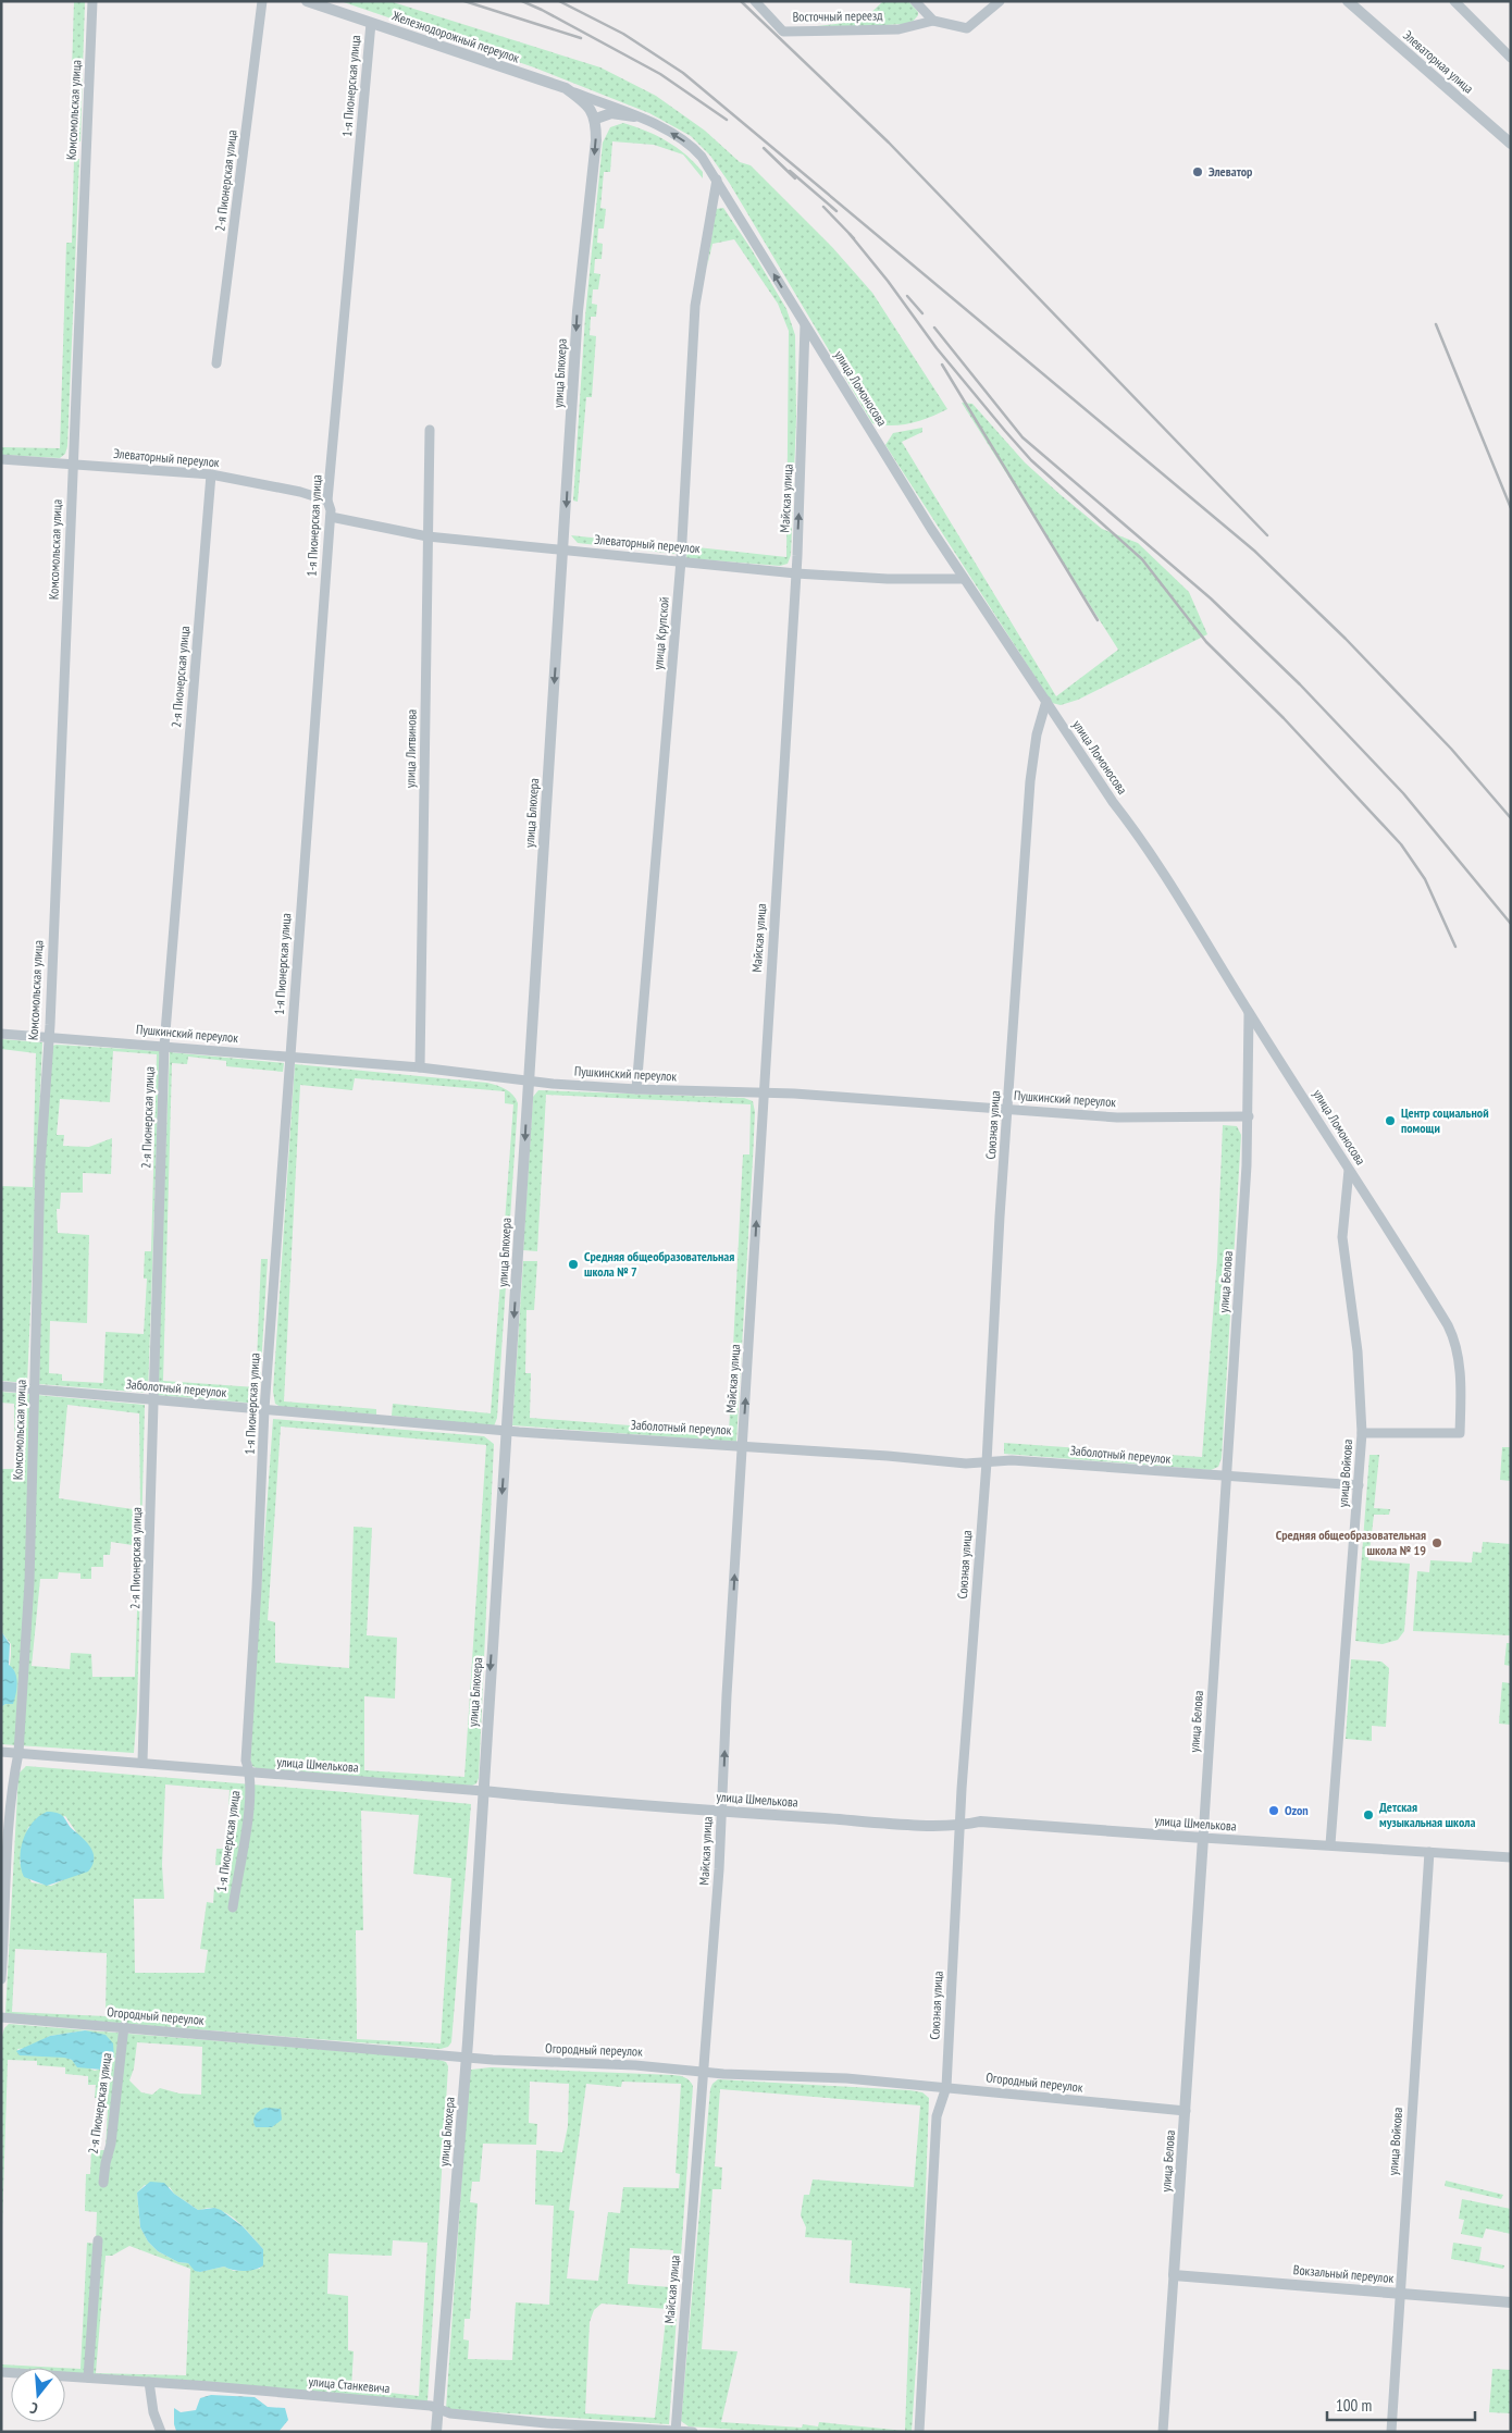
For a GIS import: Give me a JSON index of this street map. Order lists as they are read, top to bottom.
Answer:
{
  "streets": {
    "street": [
      "Восточный переезд",
      "Железнодорожный переулок",
      "Элеваторная улица",
      "1-я Пионерская улица",
      "Комсомольская улица",
      "2-я Пионерская улица",
      "улица Блюхера",
      "улица Ломоносова",
      "Элеваторный переулок",
      "Майская улица",
      "улица Крупской",
      "улица Литвинова",
      "Пушкинский переулок",
      "Союзная улица",
      "улица Белова",
      "Заболотный переулок",
      "улица Войкова",
      "улица Шмелькова",
      "Огородный переулок",
      "Вокзальный переулок",
      "улица Станкевича"
    ]
  },
  "crossings": [
    ["Железнодорожный переулок", "1-я Пионерская улица"],
    ["Железнодорожный переулок", "улица Ломоносова"],
    ["1-я Пионерская улица", "Элеваторный переулок"],
    ["1-я Пионерская улица", "Пушкинский переулок"],
    ["1-я Пионерская улица", "Заболотный переулок"],
    ["1-я Пионерская улица", "улица Шмелькова"],
    ["Комсомольская улица", "Элеваторный переулок"],
    ["Комсомольская улица", "Пушкинский переулок"],
    ["Комсомольская улица", "Заболотный переулок"],
    ["Комсомольская улица", "улица Шмелькова"],
    ["2-я Пионерская улица", "Элеваторный переулок"],
    ["2-я Пионерская улица", "Пушкинский переулок"],
    ["2-я Пионерская улица", "Заболотный переулок"],
    ["2-я Пионерская улица", "улица Шмелькова"],
    ["2-я Пионерская улица", "Огородный переулок"],
    ["улица Блюхера", "Элеваторный переулок"],
    ["улица Блюхера", "Пушкинский переулок"],
    ["улица Блюхера", "Заболотный переулок"],
    ["улица Блюхера", "улица Шмелькова"],
    ["улица Блюхера", "Огородный переулок"],
    ["улица Блюхера", "улица Станкевича"],
    ["улица Ломоносова", "Элеваторный переулок"],
    ["улица Ломоносова", "Майская улица"],
    ["улица Ломоносова", "улица Крупской"],
    ["улица Ломоносова", "Союзная улица"],
    ["улица Ломоносова", "улица Белова"],
    ["улица Ломоносова", "улица Войкова"],
    ["Элеваторный переулок", "Майская улица"],
    ["Элеваторный переулок", "улица Крупской"],
    ["Элеваторный переулок", "улица Литвинова"],
    ["Майская улица", "Пушкинский переулок"],
    ["Майская улица", "Заболотный переулок"],
    ["Майская улица", "улица Шмелькова"],
    ["Майская улица", "Огородный переулок"],
    ["Майская улица", "улица Станкевича"],
    ["улица Крупской", "Пушкинский переулок"],
    ["улица Литвинова", "Пушкинский переулок"],
    ["Пушкинский переулок", "Союзная улица"],
    ["Пушкинский переулок", "улица Белова"],
    ["Союзная улица", "Заболотный переулок"],
    ["Союзная улица", "улица Шмелькова"],
    ["Союзная улица", "Огородный переулок"],
    ["улица Белова", "Заболотный переулок"],
    ["улица Белова", "улица Шмелькова"],
    ["улица Белова", "Огородный переулок"],
    ["улица Белова", "Вокзальный переулок"],
    ["Заболотный переулок", "улица Войкова"],
    ["улица Войкова", "улица Шмелькова"],
    ["улица Войкова", "Вокзальный переулок"]
  ],
  "one_way": ["улица Блюхера", "Майская улица"],
  "places": [
    "Элеватор",
    "Центр социальной помощи",
    "Средняя общеобразовательная школа № 7",
    "Средняя общеобразовательная школа № 19",
    "Ozon",
    "Детская музыкальная школа"
  ],
  "scale_bar": "100 m",
  "north": "bottom"
}
